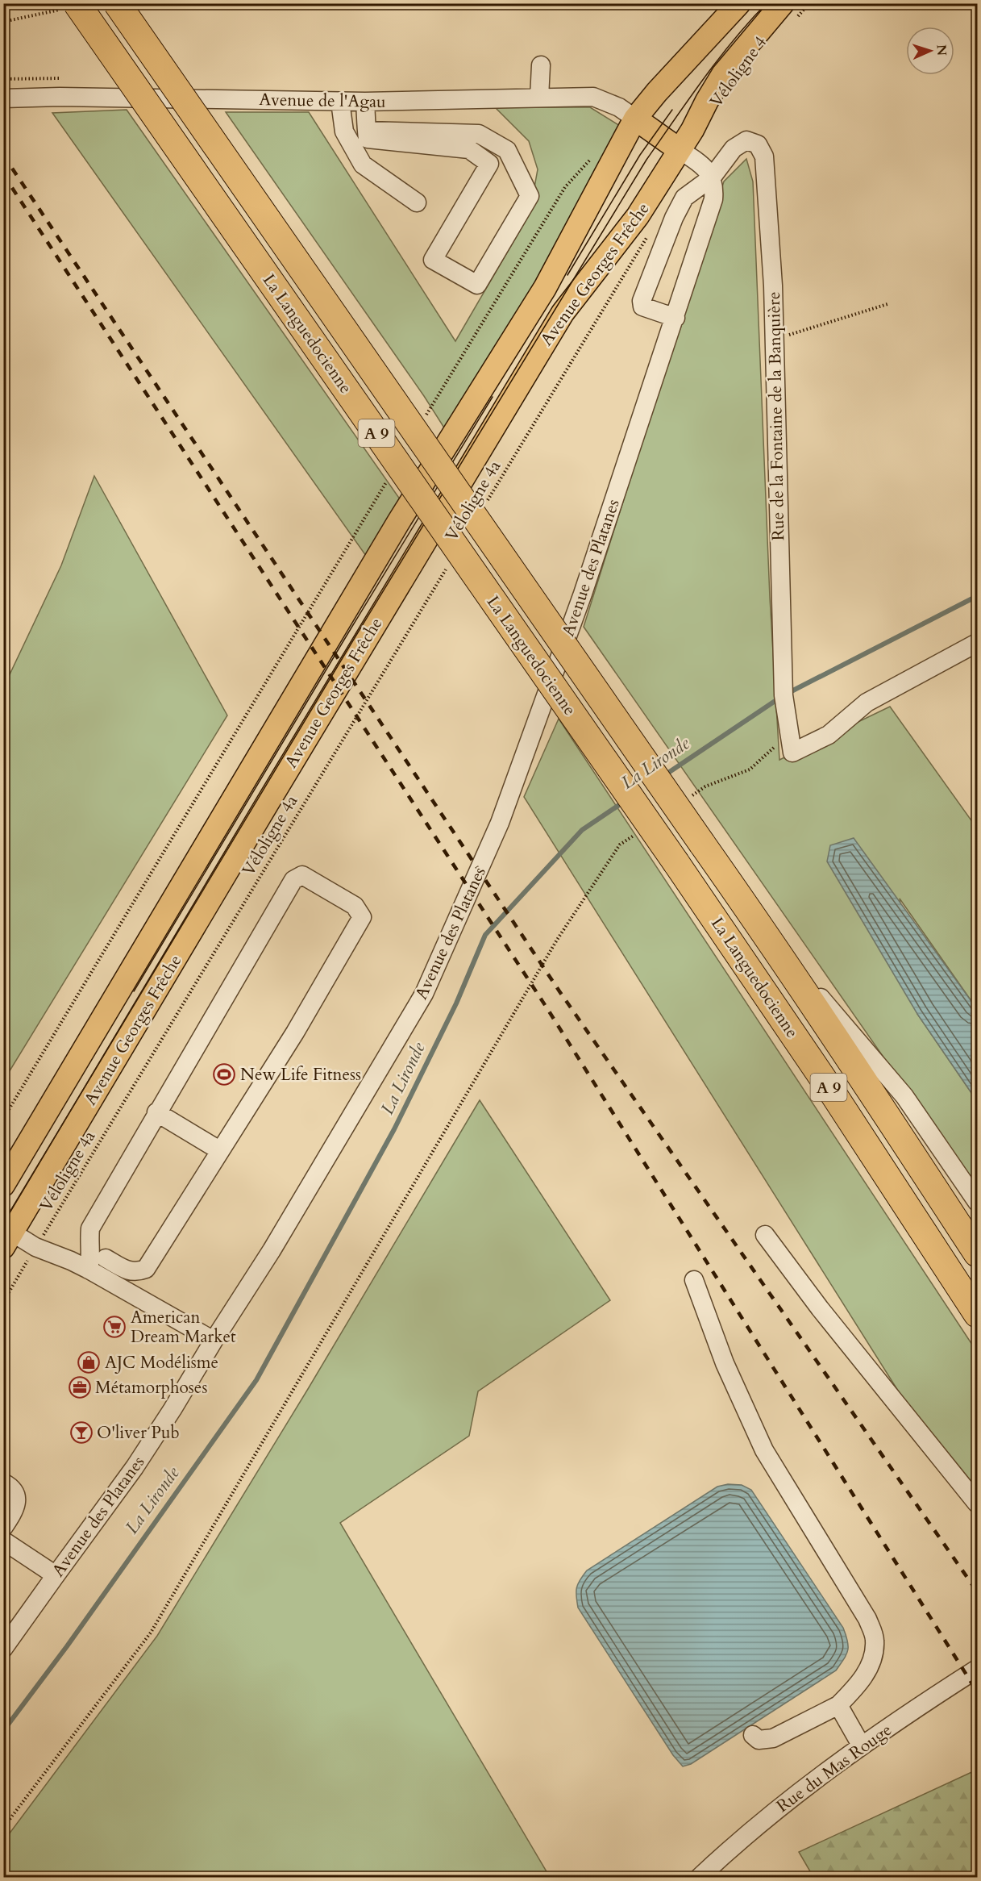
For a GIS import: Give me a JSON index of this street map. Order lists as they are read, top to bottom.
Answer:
{
  "streets": {
    "highway": ["La Languedocienne", "A 9"],
    "main road": ["Avenue Georges Frêche"],
    "street": [
      "Avenue de l'Agau",
      "Rue de la Fontaine de la Banquière",
      "Avenue des Platanes",
      "Rue du Mas Rouge"
    ],
    "path": ["Véloligne 4a"]
  },
  "crossings": [
    ["Avenue de l'Agau", "Avenue Georges Frêche"],
    ["Rue de la Fontaine de la Banquière", "Avenue des Platanes"]
  ],
  "water": ["La Lironde"],
  "places": {
    "sports": ["New Life Fitness"],
    "supermarket": ["American Dream Market"],
    "shop": ["AJC Modélisme"],
    "office": ["Métamorphoses"],
    "bar": ["O'liver Pub"]
  },
  "north": "right"
}
